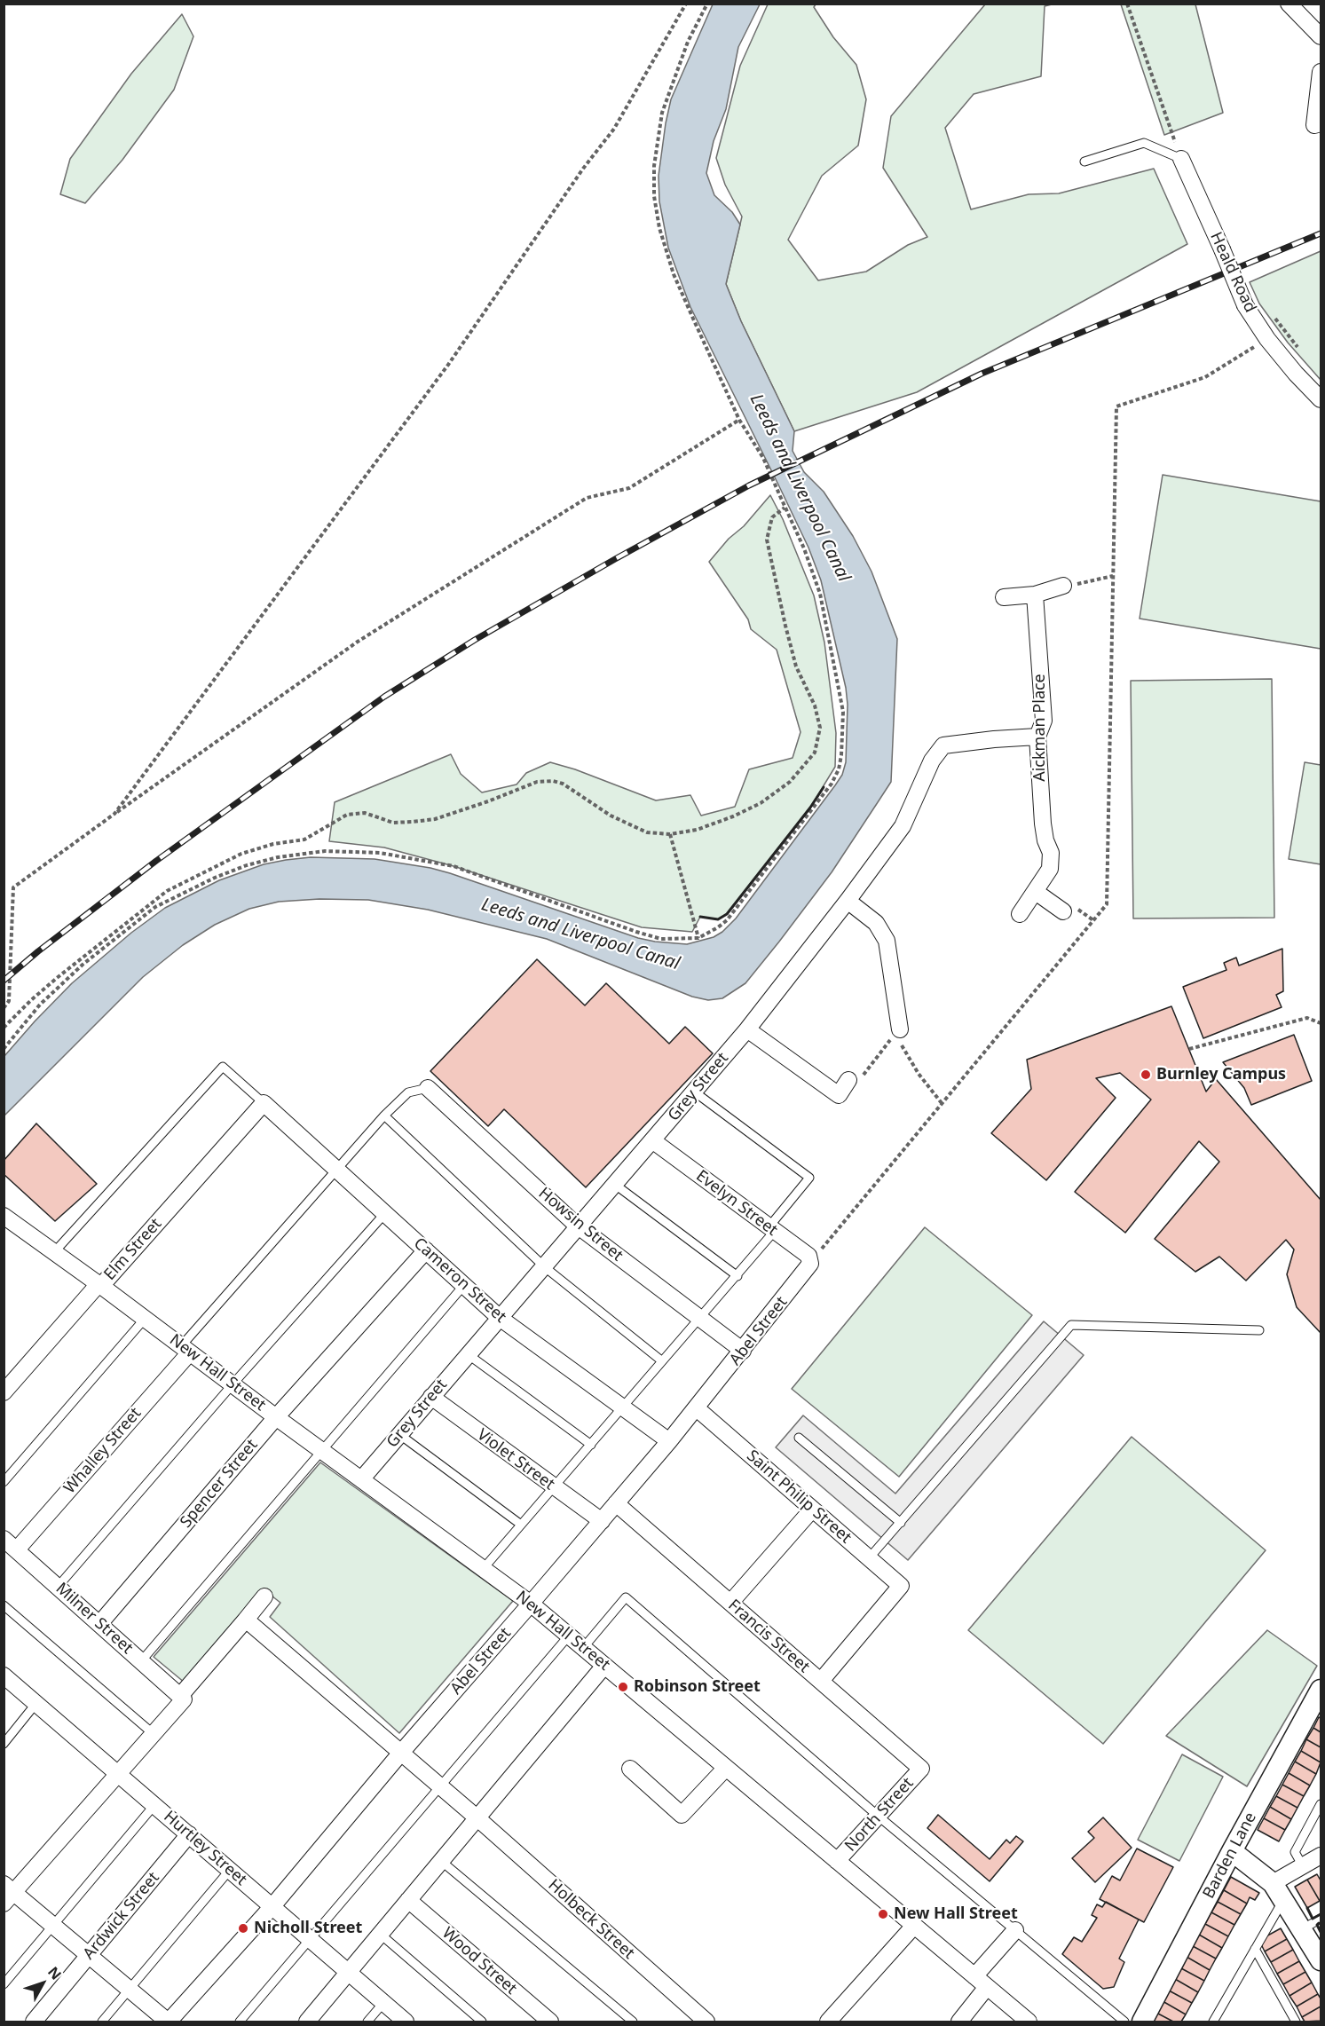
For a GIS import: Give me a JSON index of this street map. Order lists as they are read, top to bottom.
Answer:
{
  "streets": {
    "street": [
      "Heald Road",
      "Aickman Place",
      "Grey Street",
      "Evelyn Street",
      "Howsin Street",
      "Elm Street",
      "Cameron Street",
      "Abel Street",
      "New Hall Street",
      "Whalley Street",
      "Violet Street",
      "Spencer Street",
      "Saint Philip Street",
      "Milner Street",
      "Francis Street",
      "North Street",
      "Hurtley Street",
      "Barden Lane",
      "Ardwick Street",
      "Holbeck Street",
      "Wood Street"
    ]
  },
  "crossings": [
    ["Aickman Place", "Grey Street"],
    ["Grey Street", "Evelyn Street"],
    ["Grey Street", "Howsin Street"],
    ["Grey Street", "Cameron Street"],
    ["Grey Street", "New Hall Street"],
    ["Grey Street", "Violet Street"],
    ["Evelyn Street", "Abel Street"],
    ["Howsin Street", "Abel Street"],
    ["Elm Street", "Cameron Street"],
    ["Elm Street", "New Hall Street"],
    ["Cameron Street", "Abel Street"],
    ["Cameron Street", "Spencer Street"],
    ["Abel Street", "New Hall Street"],
    ["Abel Street", "Violet Street"],
    ["Abel Street", "Saint Philip Street"],
    ["Abel Street", "Francis Street"],
    ["Abel Street", "Hurtley Street"],
    ["Abel Street", "Holbeck Street"],
    ["New Hall Street", "Whalley Street"],
    ["New Hall Street", "Spencer Street"],
    ["New Hall Street", "North Street"],
    ["Whalley Street", "Milner Street"],
    ["Spencer Street", "Milner Street"],
    ["Saint Philip Street", "Francis Street"],
    ["Francis Street", "North Street"],
    ["Hurtley Street", "Ardwick Street"]
  ],
  "water": ["Leeds and Liverpool Canal"],
  "places": [
    "Burnley Campus",
    "Robinson Street",
    "New Hall Street",
    "Nicholl Street"
  ],
  "north": "top right"
}
